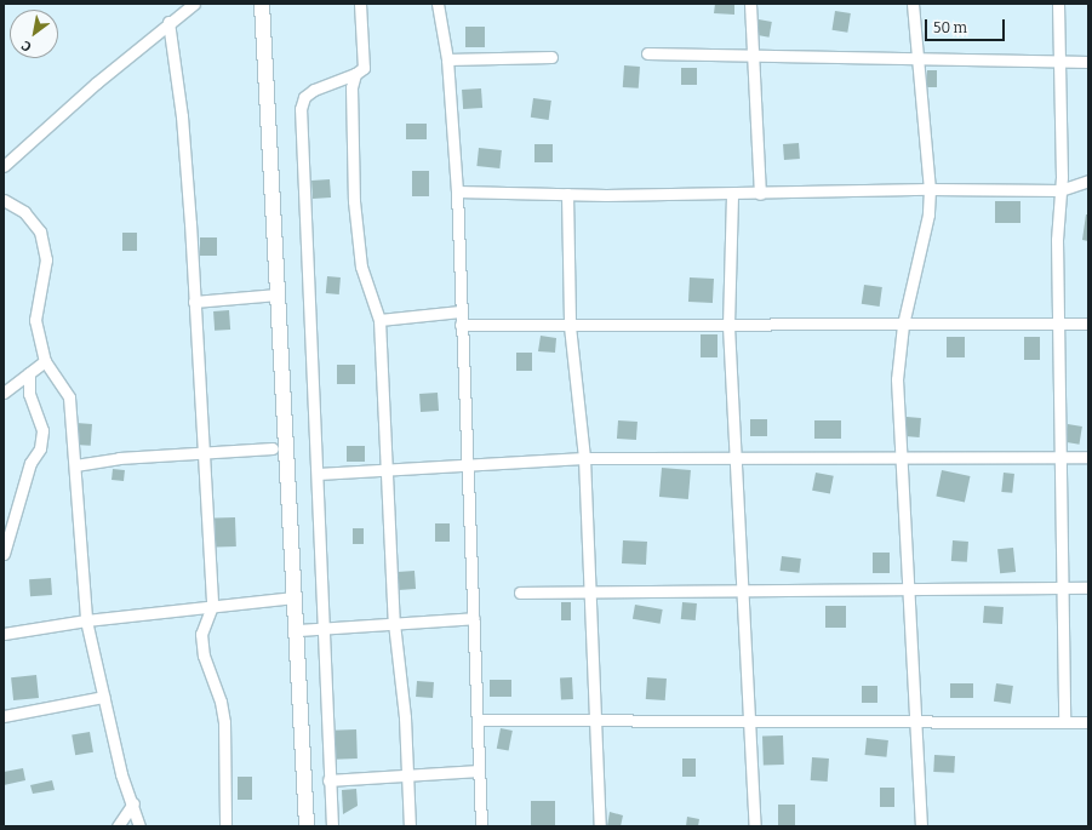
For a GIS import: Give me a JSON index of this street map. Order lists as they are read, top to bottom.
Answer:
{
  "scale_bar": "50 m",
  "north": "bottom left"
}
